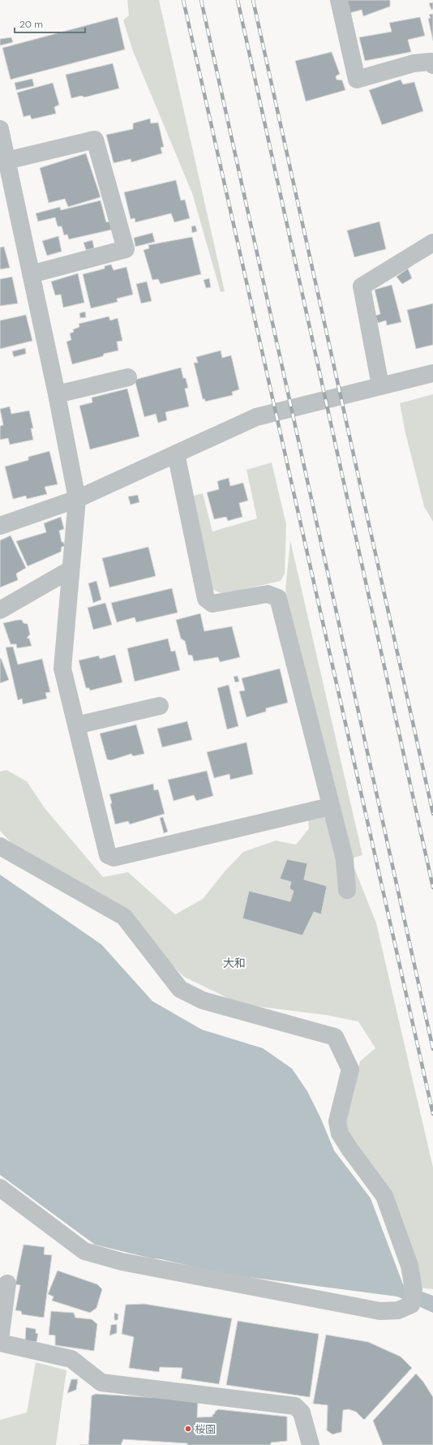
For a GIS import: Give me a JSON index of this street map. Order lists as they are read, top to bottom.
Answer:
{
  "districts": ["大和"],
  "places": ["桜園"],
  "scale_bar": "20 m"
}
